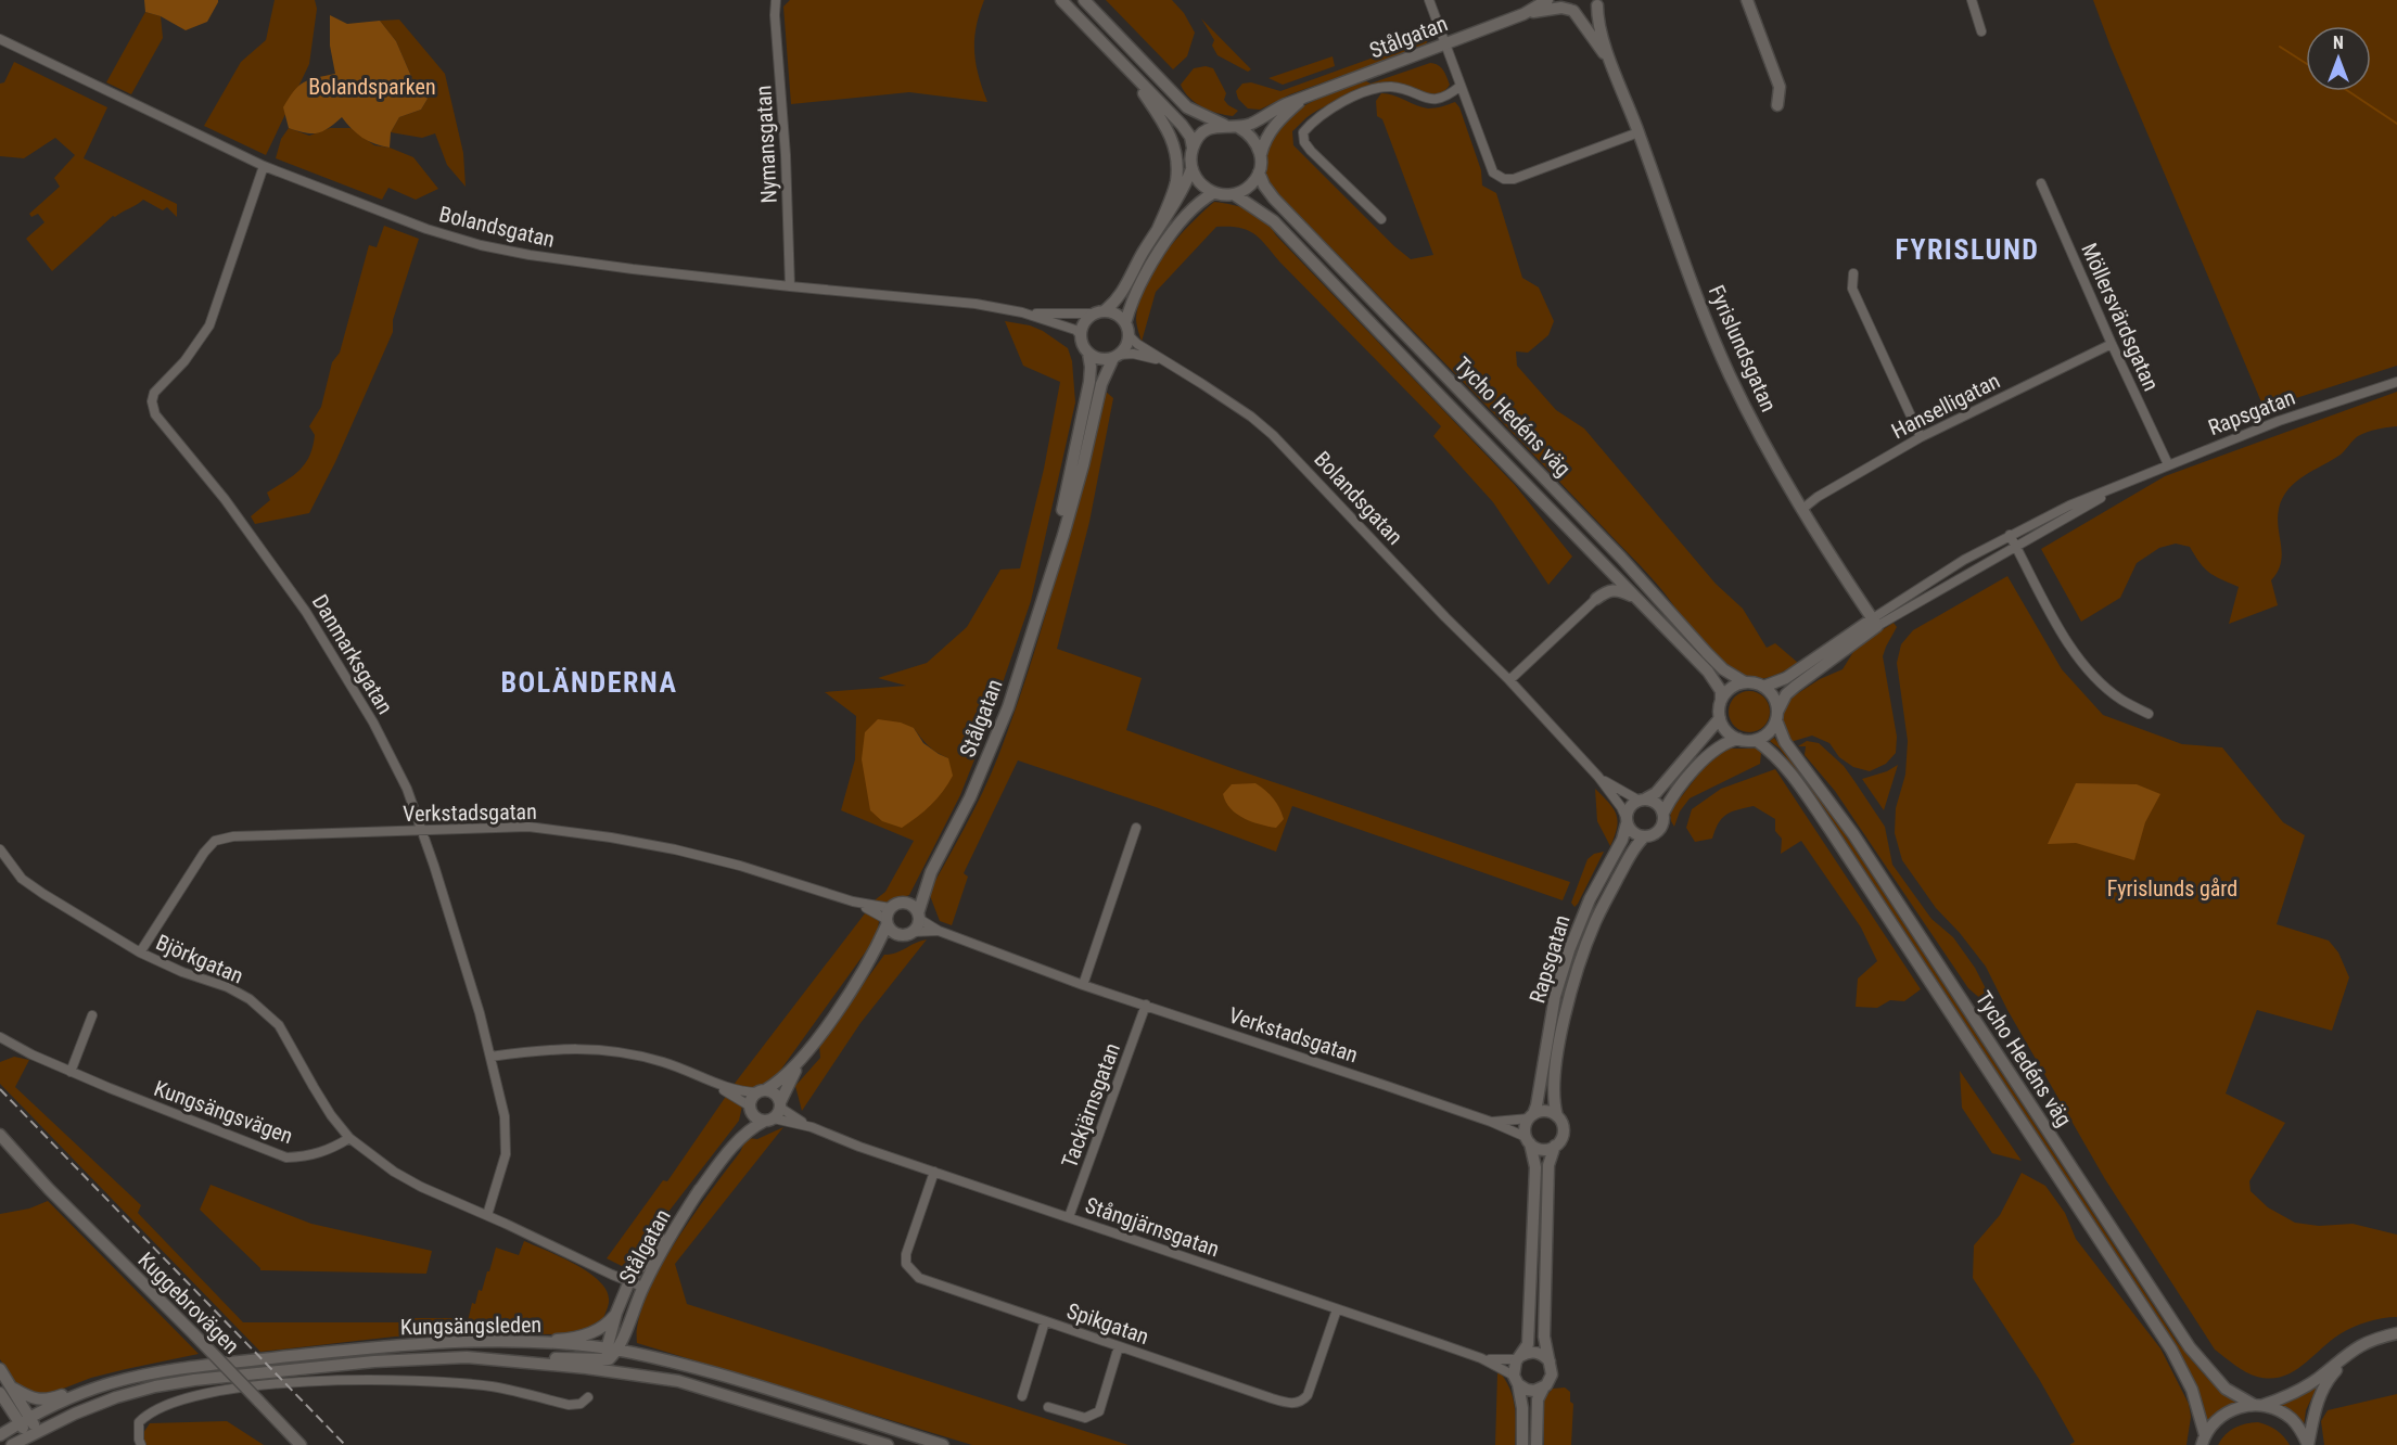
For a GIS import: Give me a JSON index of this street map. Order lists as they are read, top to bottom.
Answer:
{
  "streets": {
    "main road": [
      "Stålgatan",
      "Fyrislundsgatan",
      "Rapsgatan",
      "Tycho Hedéns väg",
      "Kuggebrovägen",
      "Kungsängsleden"
    ],
    "street": [
      "Nymansgatan",
      "Bolandsgatan",
      "Möllersvärdsgatan",
      "Hanselligatan",
      "Danmarksgatan",
      "Verkstadsgatan",
      "Björkgatan",
      "Tackjärnsgatan",
      "Kungsängsvägen",
      "Stångjärnsgatan",
      "Spikgatan"
    ]
  },
  "crossings": [
    ["Stålgatan", "Bolandsgatan"],
    ["Stålgatan", "Fyrislundsgatan"],
    ["Stålgatan", "Tycho Hedéns väg"],
    ["Stålgatan", "Verkstadsgatan"],
    ["Stålgatan", "Stångjärnsgatan"],
    ["Stålgatan", "Kungsängsleden"],
    ["Nymansgatan", "Bolandsgatan"],
    ["Bolandsgatan", "Rapsgatan"],
    ["Bolandsgatan", "Tycho Hedéns väg"],
    ["Bolandsgatan", "Danmarksgatan"],
    ["Möllersvärdsgatan", "Hanselligatan"],
    ["Möllersvärdsgatan", "Rapsgatan"],
    ["Fyrislundsgatan", "Hanselligatan"],
    ["Fyrislundsgatan", "Rapsgatan"],
    ["Rapsgatan", "Tycho Hedéns väg"],
    ["Rapsgatan", "Verkstadsgatan"],
    ["Danmarksgatan", "Verkstadsgatan"],
    ["Verkstadsgatan", "Björkgatan"],
    ["Verkstadsgatan", "Tackjärnsgatan"],
    ["Björkgatan", "Kungsängsvägen"],
    ["Tackjärnsgatan", "Stångjärnsgatan"],
    ["Stångjärnsgatan", "Spikgatan"]
  ],
  "districts": ["FYRISLUND", "BOLÄNDERNA"],
  "parks": ["Bolandsparken", "Fyrislunds gård"],
  "north": "top"
}
